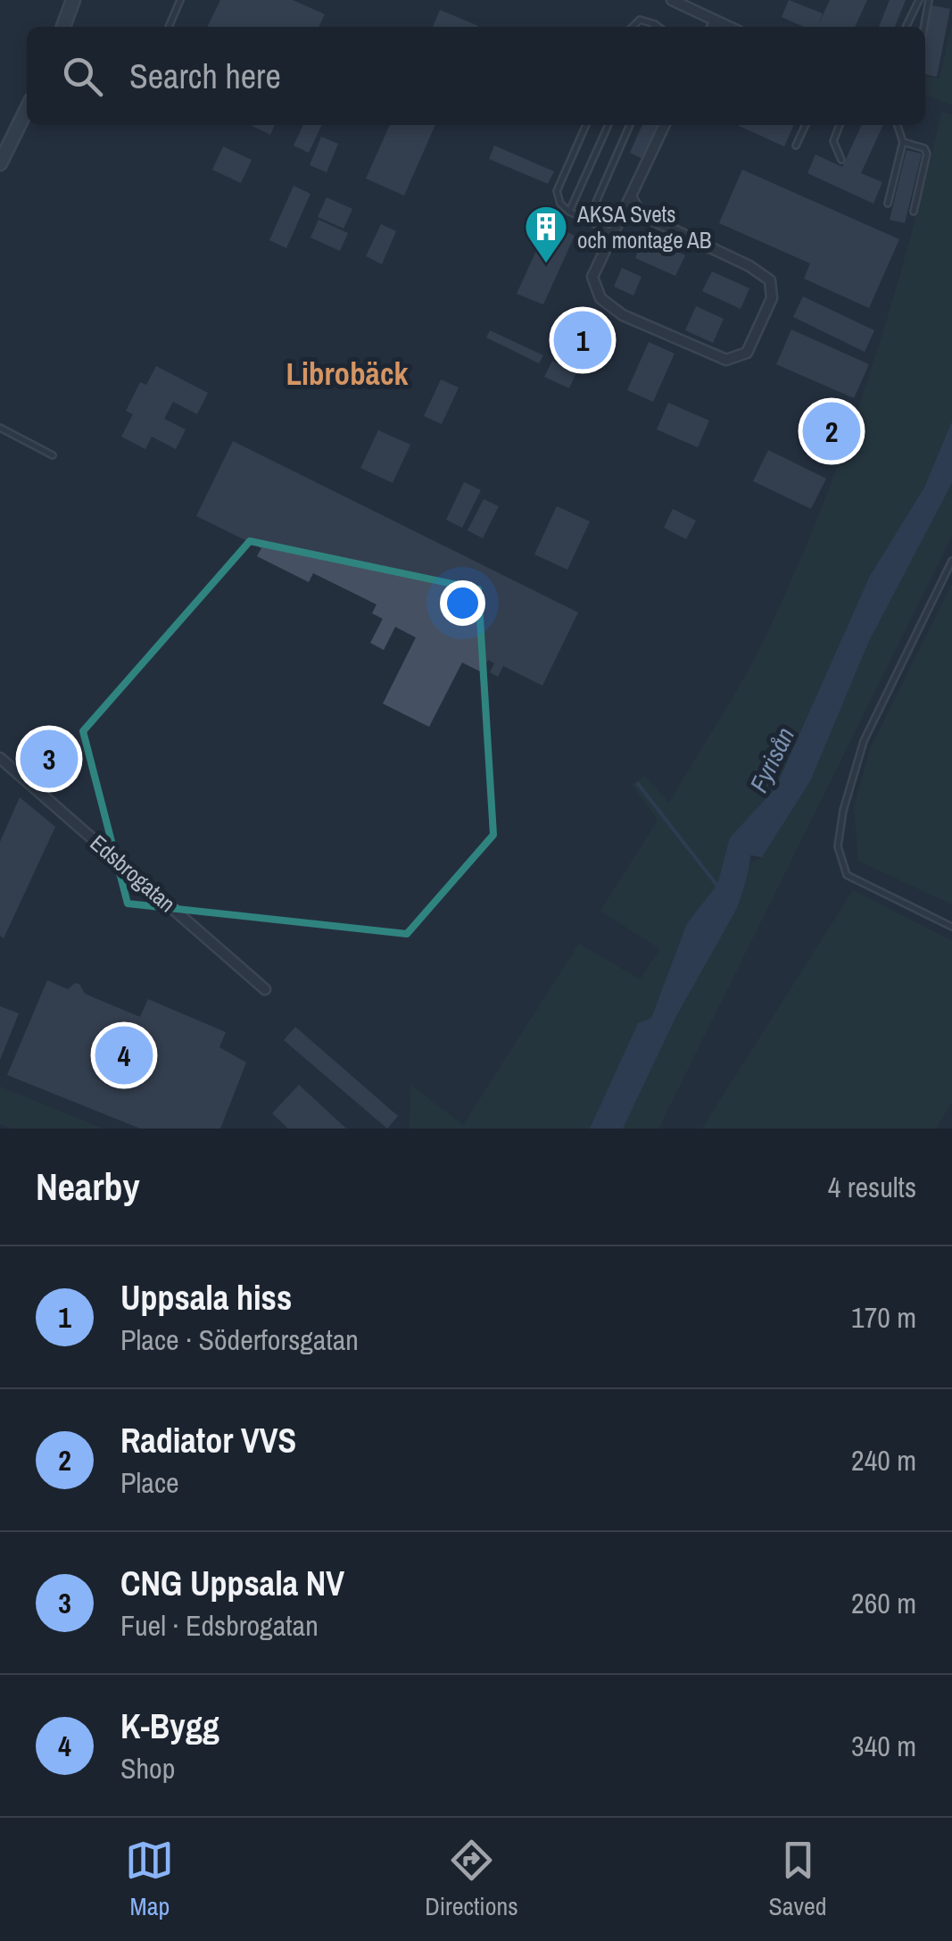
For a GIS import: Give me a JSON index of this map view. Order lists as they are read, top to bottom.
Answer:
{
  "streets": {
    "street": ["Edsbrogatan"]
  },
  "districts": ["Librobäck"],
  "water": ["Fyrisån"],
  "places": {
    "building": ["AKSA Svets och montage AB"]
  },
  "page": {
    "search": "Search here",
    "pins": [
      "1",
      "2",
      "3",
      "4"
    ],
    "heading": ["Nearby", "4 results"],
    "list": [
      {
        "mark": "1",
        "name": "Uppsala hiss",
        "note": "Place · Söderforsgatan",
        "value": "170 m"
      },
      {
        "mark": "2",
        "name": "Radiator VVS",
        "note": "Place",
        "value": "240 m"
      },
      {
        "mark": "3",
        "name": "CNG Uppsala NV",
        "note": "Fuel · Edsbrogatan",
        "value": "260 m"
      },
      {
        "mark": "4",
        "name": "K-Bygg",
        "note": "Shop",
        "value": "340 m"
      }
    ],
    "nav": ["Map", "Directions", "Saved"]
  }
}
